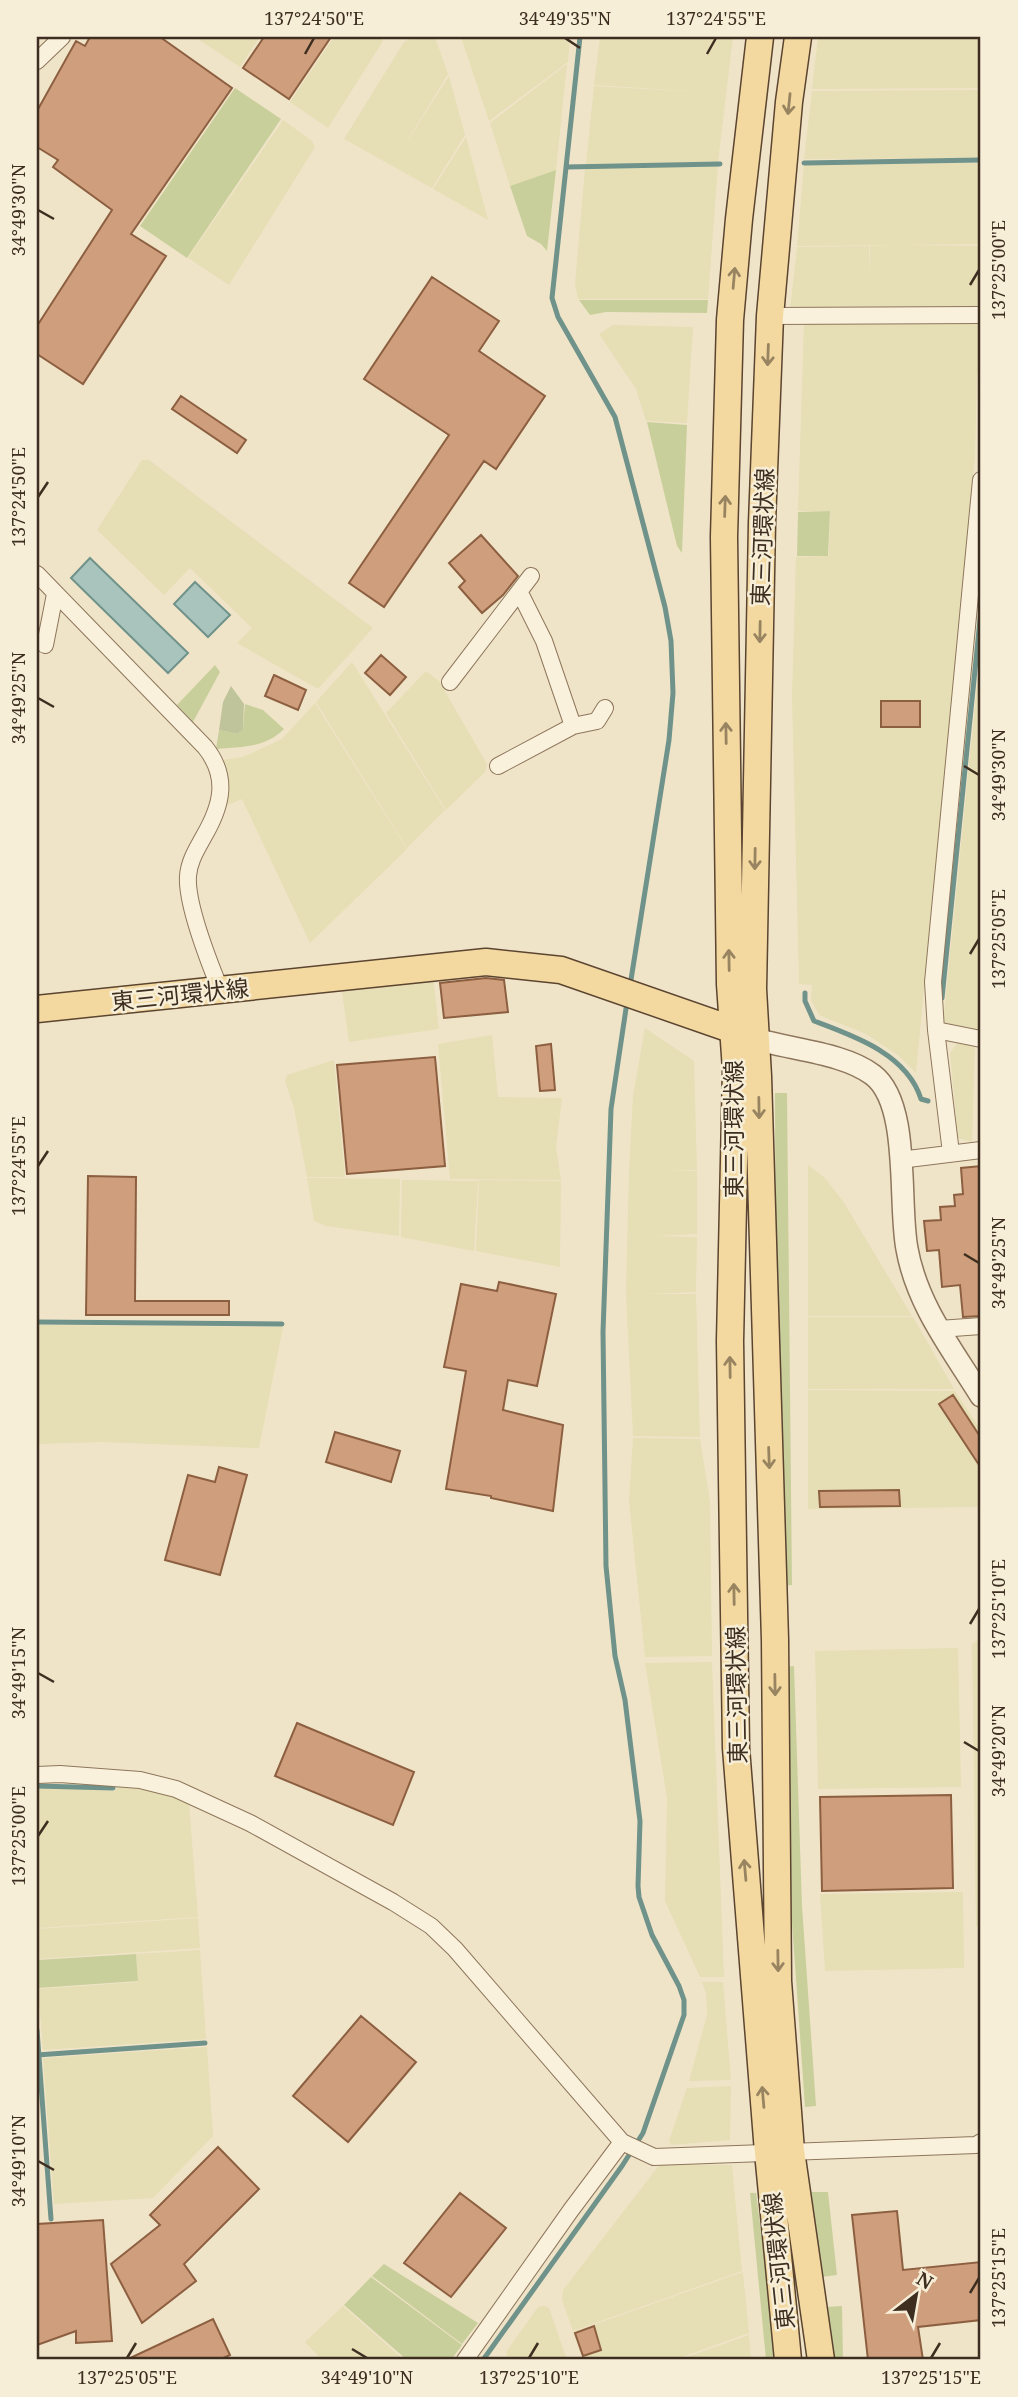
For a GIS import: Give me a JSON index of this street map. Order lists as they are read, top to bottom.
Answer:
{
  "streets": {
    "main road": ["東三河環状線"]
  },
  "north": "top right",
  "coordinates": [
    "137°24'50\"E",
    "34°49'35\"N",
    "137°24'55\"E",
    "34°49'30\"N",
    "137°25'00\"E",
    "34°49'25\"N",
    "137°25'05\"E",
    "137°25'10\"E",
    "34°49'15\"N",
    "34°49'20\"N",
    "34°49'10\"N",
    "137°25'15\"E"
  ]
}
